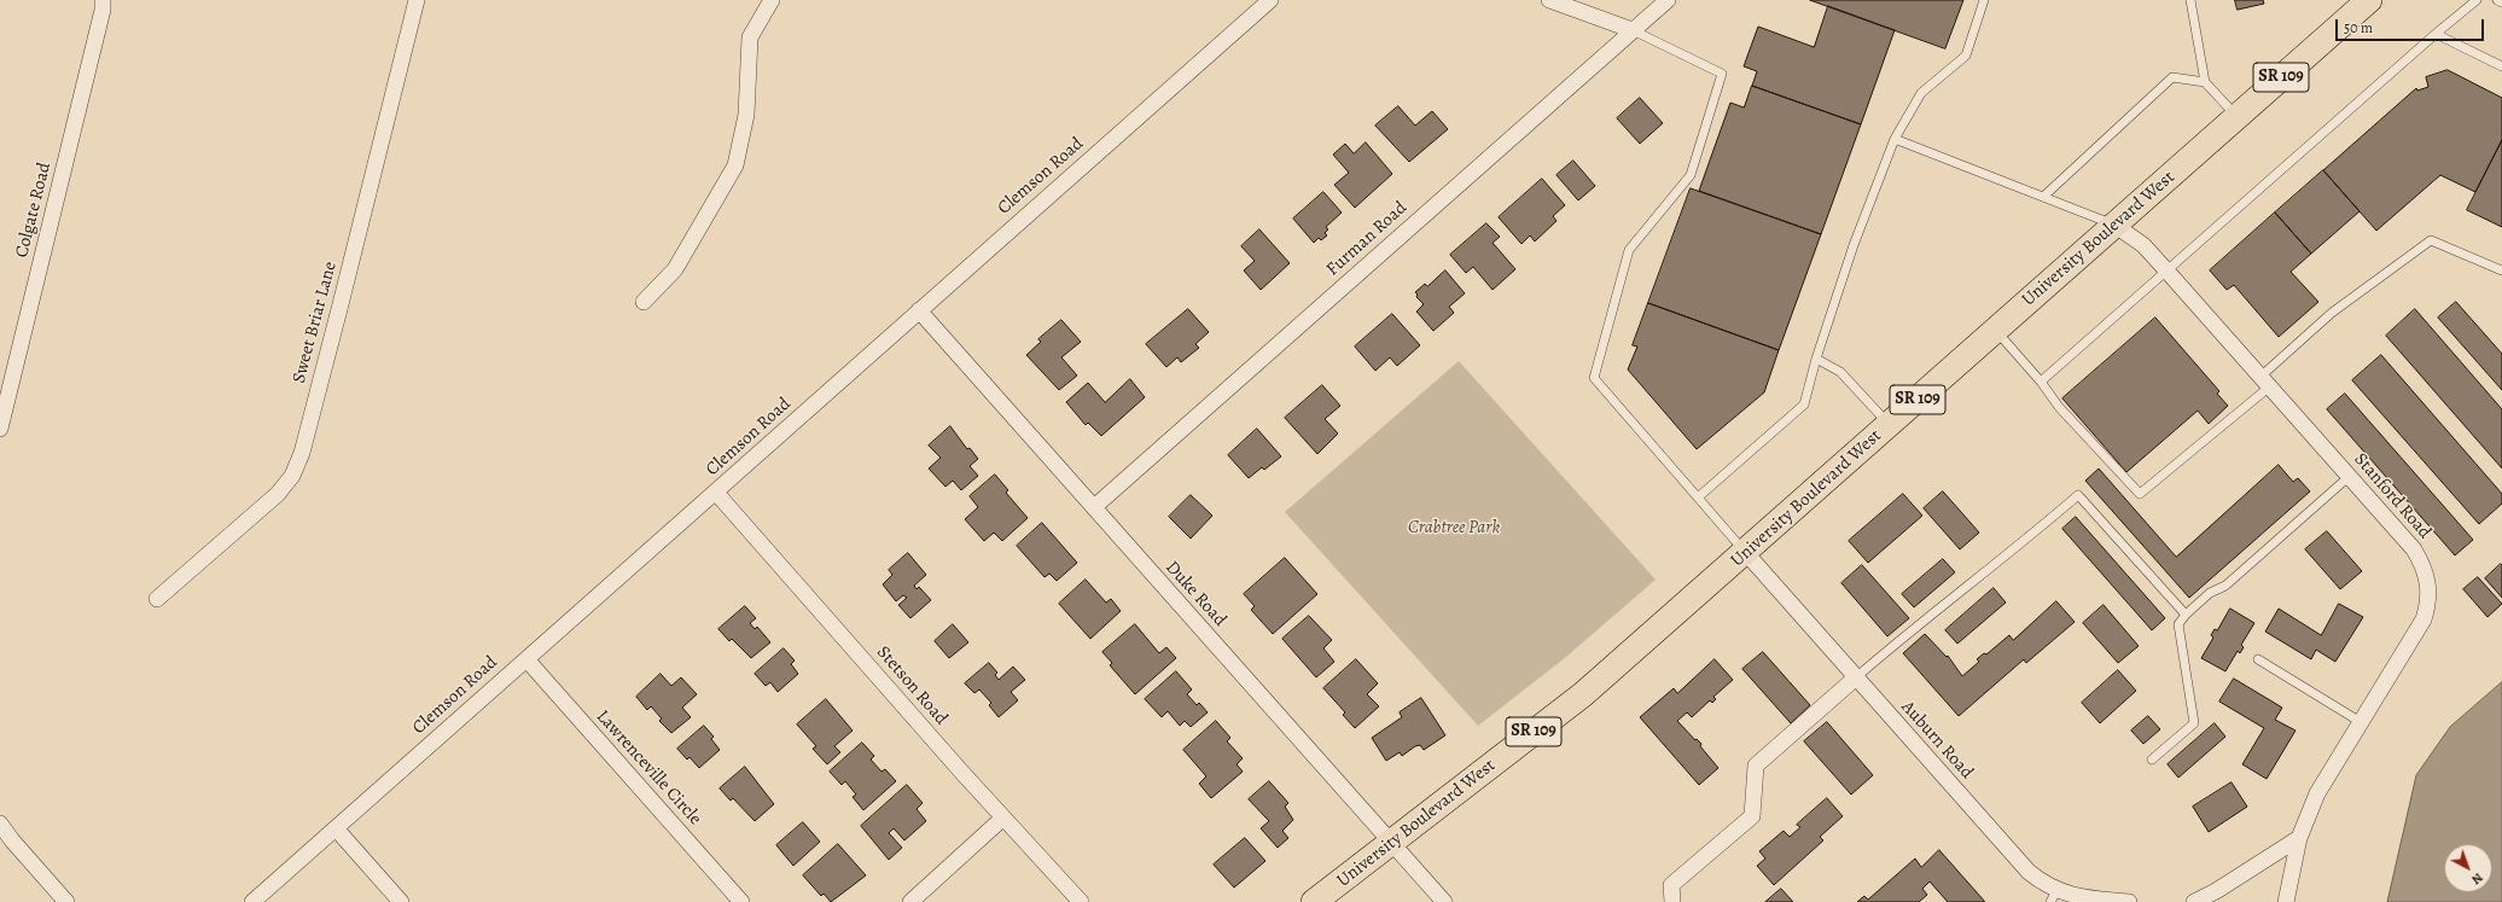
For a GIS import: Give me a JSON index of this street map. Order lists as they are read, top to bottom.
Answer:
{
  "streets": {
    "main road": ["SR 109", "University Boulevard West"],
    "street": [
      "Clemson Road",
      "Colgate Road",
      "Furman Road",
      "Sweet Briar Lane",
      "Stanford Road",
      "Duke Road",
      "Stetson Road",
      "Auburn Road",
      "Lawrenceville Circle"
    ]
  },
  "crossings": [
    ["Clemson Road", "Duke Road"],
    ["Clemson Road", "Stetson Road"],
    ["Clemson Road", "Lawrenceville Circle"],
    ["Furman Road", "Duke Road"],
    ["University Boulevard West", "Stanford Road"],
    ["University Boulevard West", "Duke Road"],
    ["University Boulevard West", "Auburn Road"]
  ],
  "parks": ["Crabtree Park"],
  "scale_bar": "50 m",
  "north": "bottom right"
}
